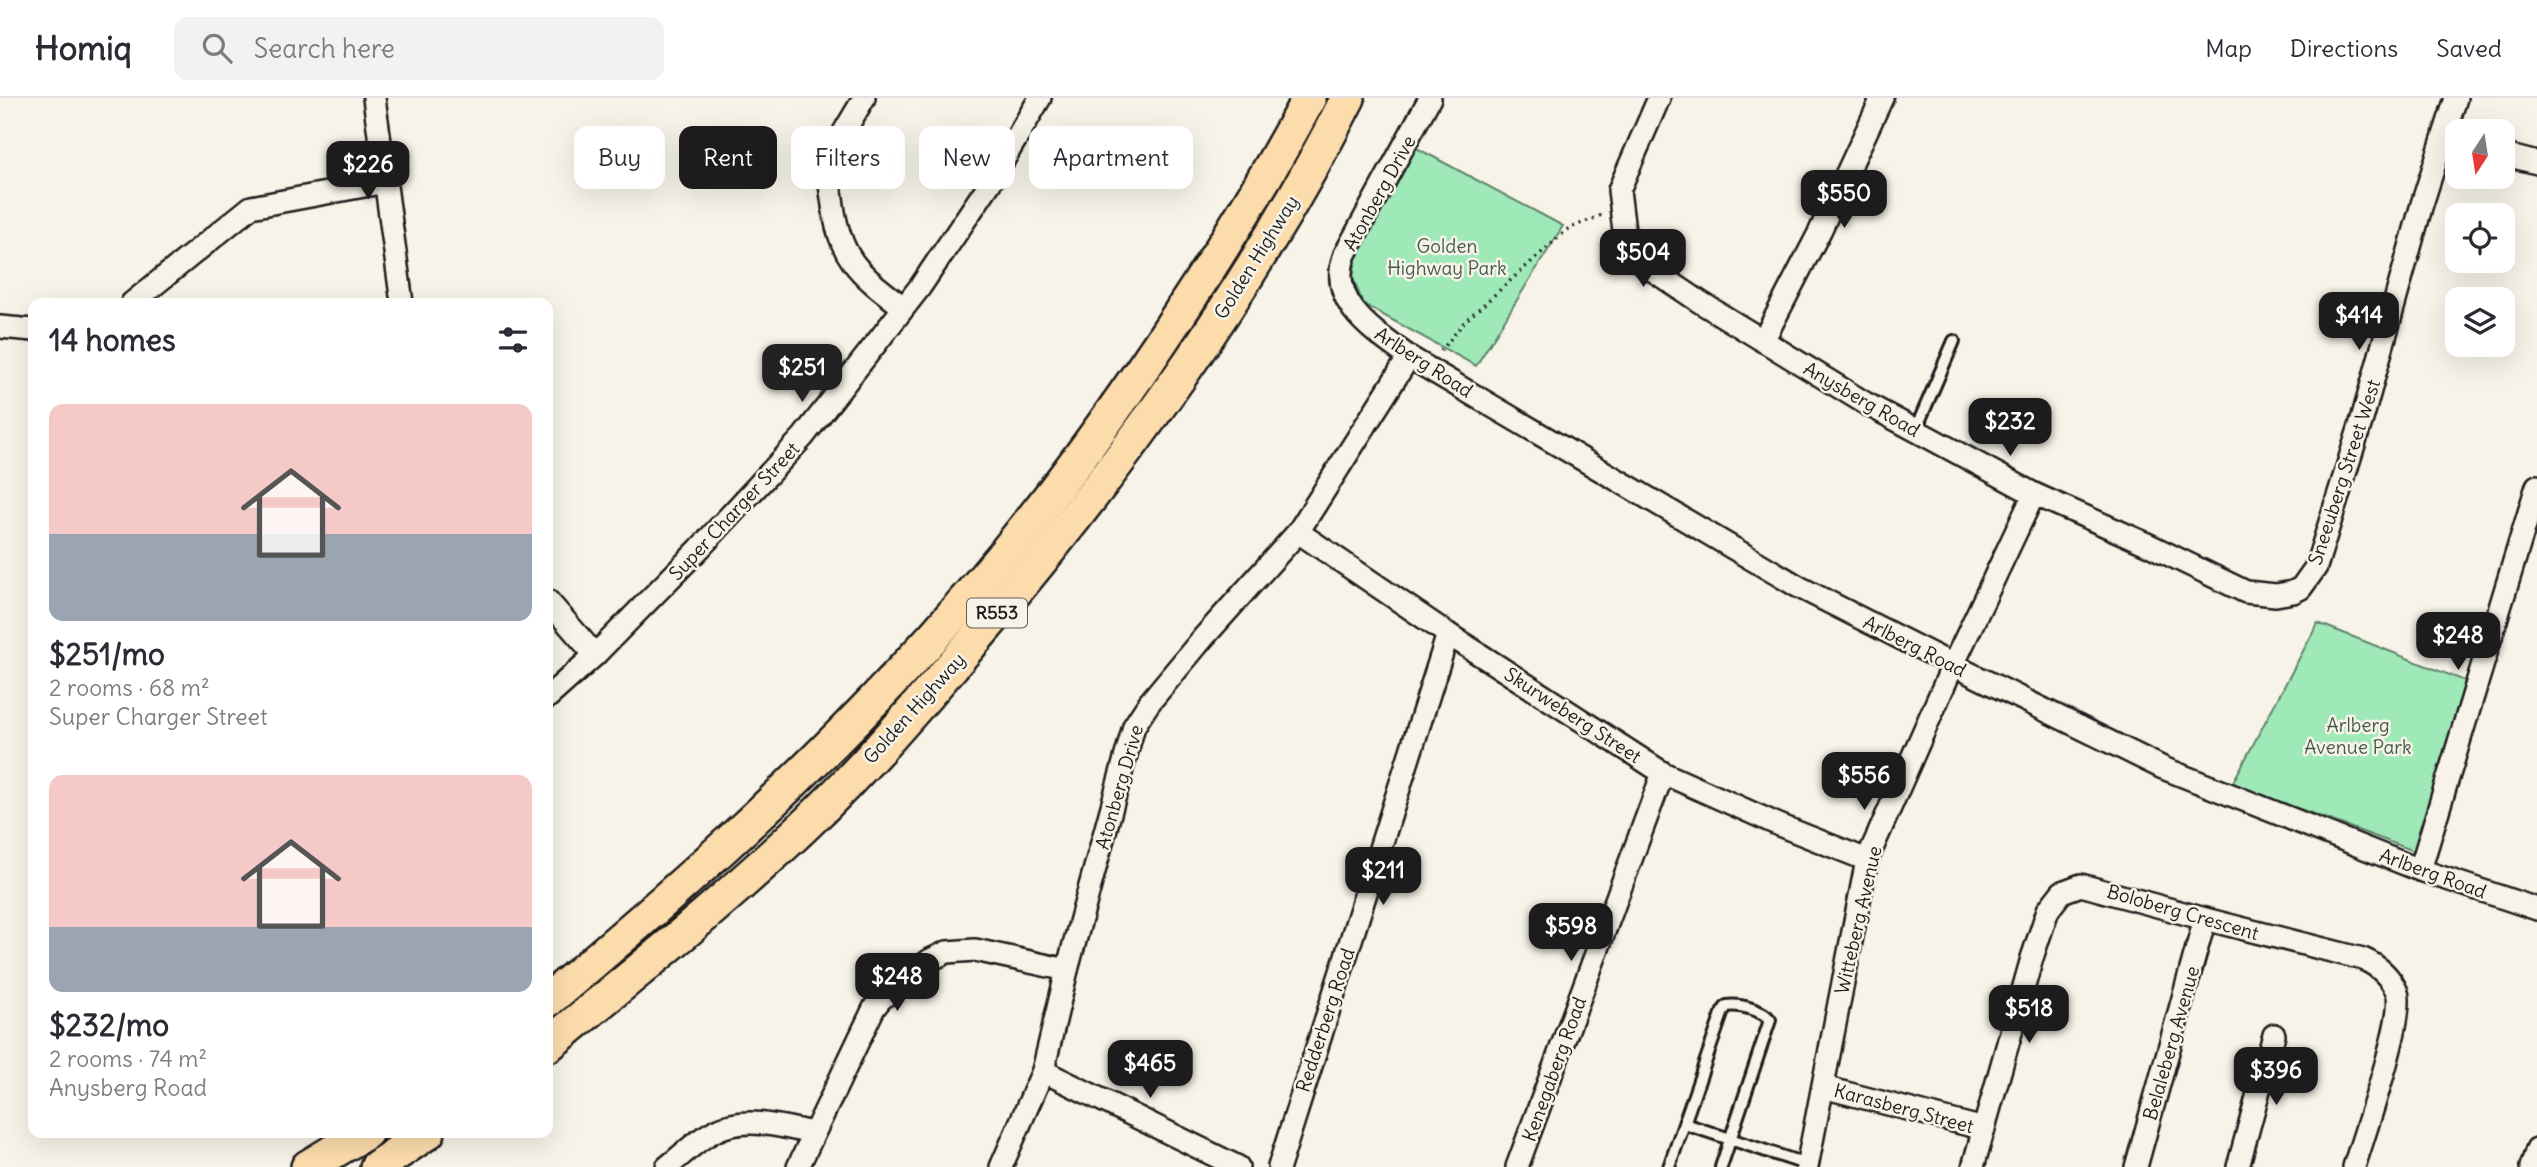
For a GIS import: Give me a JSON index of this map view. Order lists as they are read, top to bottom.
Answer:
{
  "streets": {
    "main road": ["Golden Highway", "R553"],
    "street": [
      "Atonberg Drive",
      "Arlberg Road",
      "Anysberg Road",
      "Sneeuberg Street West",
      "Super Charger Street",
      "Skurweberg Street",
      "Boloberg Crescent",
      "Witteberg Avenue",
      "Redderberg Road",
      "Belaleberg Avenue",
      "Kenegaberg Road",
      "Karasberg Street"
    ]
  },
  "crossings": [
    ["Atonberg Drive", "Arlberg Road"],
    ["Atonberg Drive", "Skurweberg Street"],
    ["Arlberg Road", "Witteberg Avenue"],
    ["Anysberg Road", "Sneeuberg Street West"],
    ["Anysberg Road", "Witteberg Avenue"],
    ["Skurweberg Street", "Witteberg Avenue"],
    ["Skurweberg Street", "Redderberg Road"],
    ["Skurweberg Street", "Kenegaberg Road"],
    ["Boloberg Crescent", "Belaleberg Avenue"],
    ["Boloberg Crescent", "Karasberg Street"],
    ["Witteberg Avenue", "Karasberg Street"]
  ],
  "parks": ["Golden Highway Park", "Arlberg Avenue Park"],
  "north": "bottom",
  "page": {
    "header": "Homiq",
    "search": "Search here",
    "nav": ["Map", "Directions", "Saved"],
    "chip": [
      "Buy",
      "Rent",
      "Filters",
      "New",
      "Apartment"
    ],
    "price": [
      "$226",
      "$550",
      "$504",
      "$414",
      "$251",
      "$232",
      "$248",
      "$556",
      "$211",
      "$598",
      "$248",
      "$518",
      "$465",
      "$396"
    ],
    "heading": "14 homes",
    "list": [
      {
        "name": "$251/mo",
        "note": "2 rooms · 68 m² · Super Charger Street"
      },
      {
        "name": "$232/mo",
        "note": "2 rooms · 74 m² · Anysberg Road"
      }
    ]
  }
}
